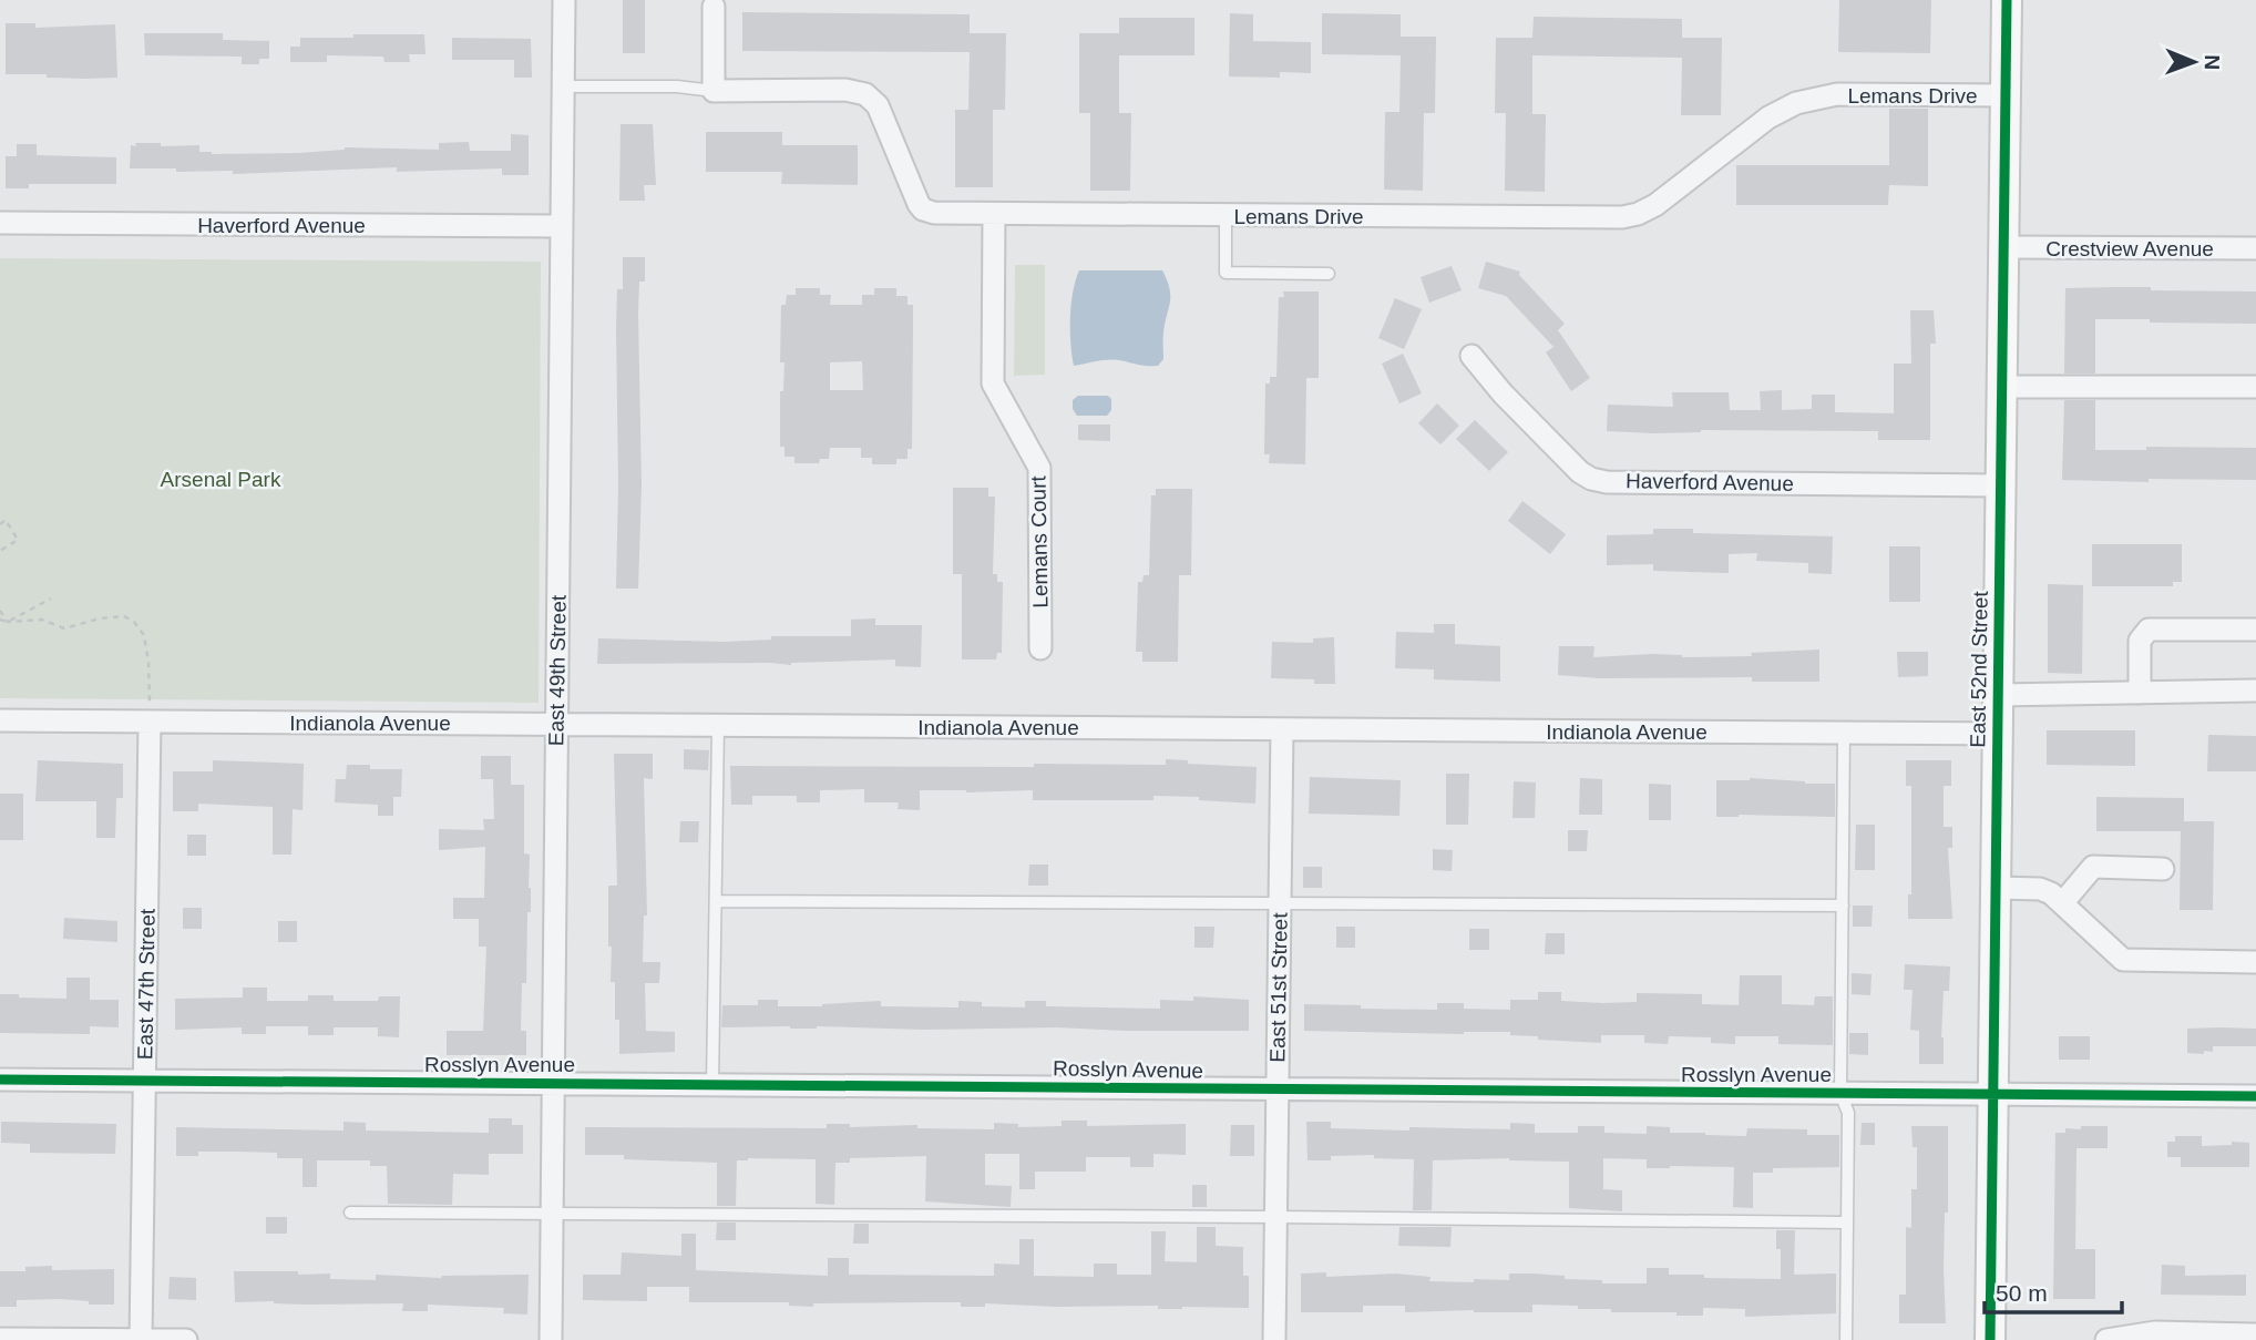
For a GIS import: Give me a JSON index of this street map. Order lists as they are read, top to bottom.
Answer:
{
  "streets": {
    "street": [
      "Lemans Drive",
      "Haverford Avenue",
      "Crestview Avenue",
      "Lemans Court",
      "East 52nd Street",
      "East 49th Street",
      "Indianola Avenue",
      "East 47th Street",
      "East 51st Street",
      "Rosslyn Avenue"
    ]
  },
  "crossings": [
    ["Lemans Drive", "Lemans Court"],
    ["Lemans Drive", "East 52nd Street"],
    ["Haverford Avenue", "East 52nd Street"],
    ["Haverford Avenue", "East 49th Street"],
    ["Crestview Avenue", "East 52nd Street"],
    ["East 52nd Street", "Indianola Avenue"],
    ["East 52nd Street", "Rosslyn Avenue"],
    ["East 49th Street", "Indianola Avenue"],
    ["East 49th Street", "Rosslyn Avenue"],
    ["Indianola Avenue", "East 47th Street"],
    ["Indianola Avenue", "East 51st Street"],
    ["East 47th Street", "Rosslyn Avenue"],
    ["East 51st Street", "Rosslyn Avenue"]
  ],
  "parks": ["Arsenal Park"],
  "scale_bar": "50 m",
  "north": "right"
}
